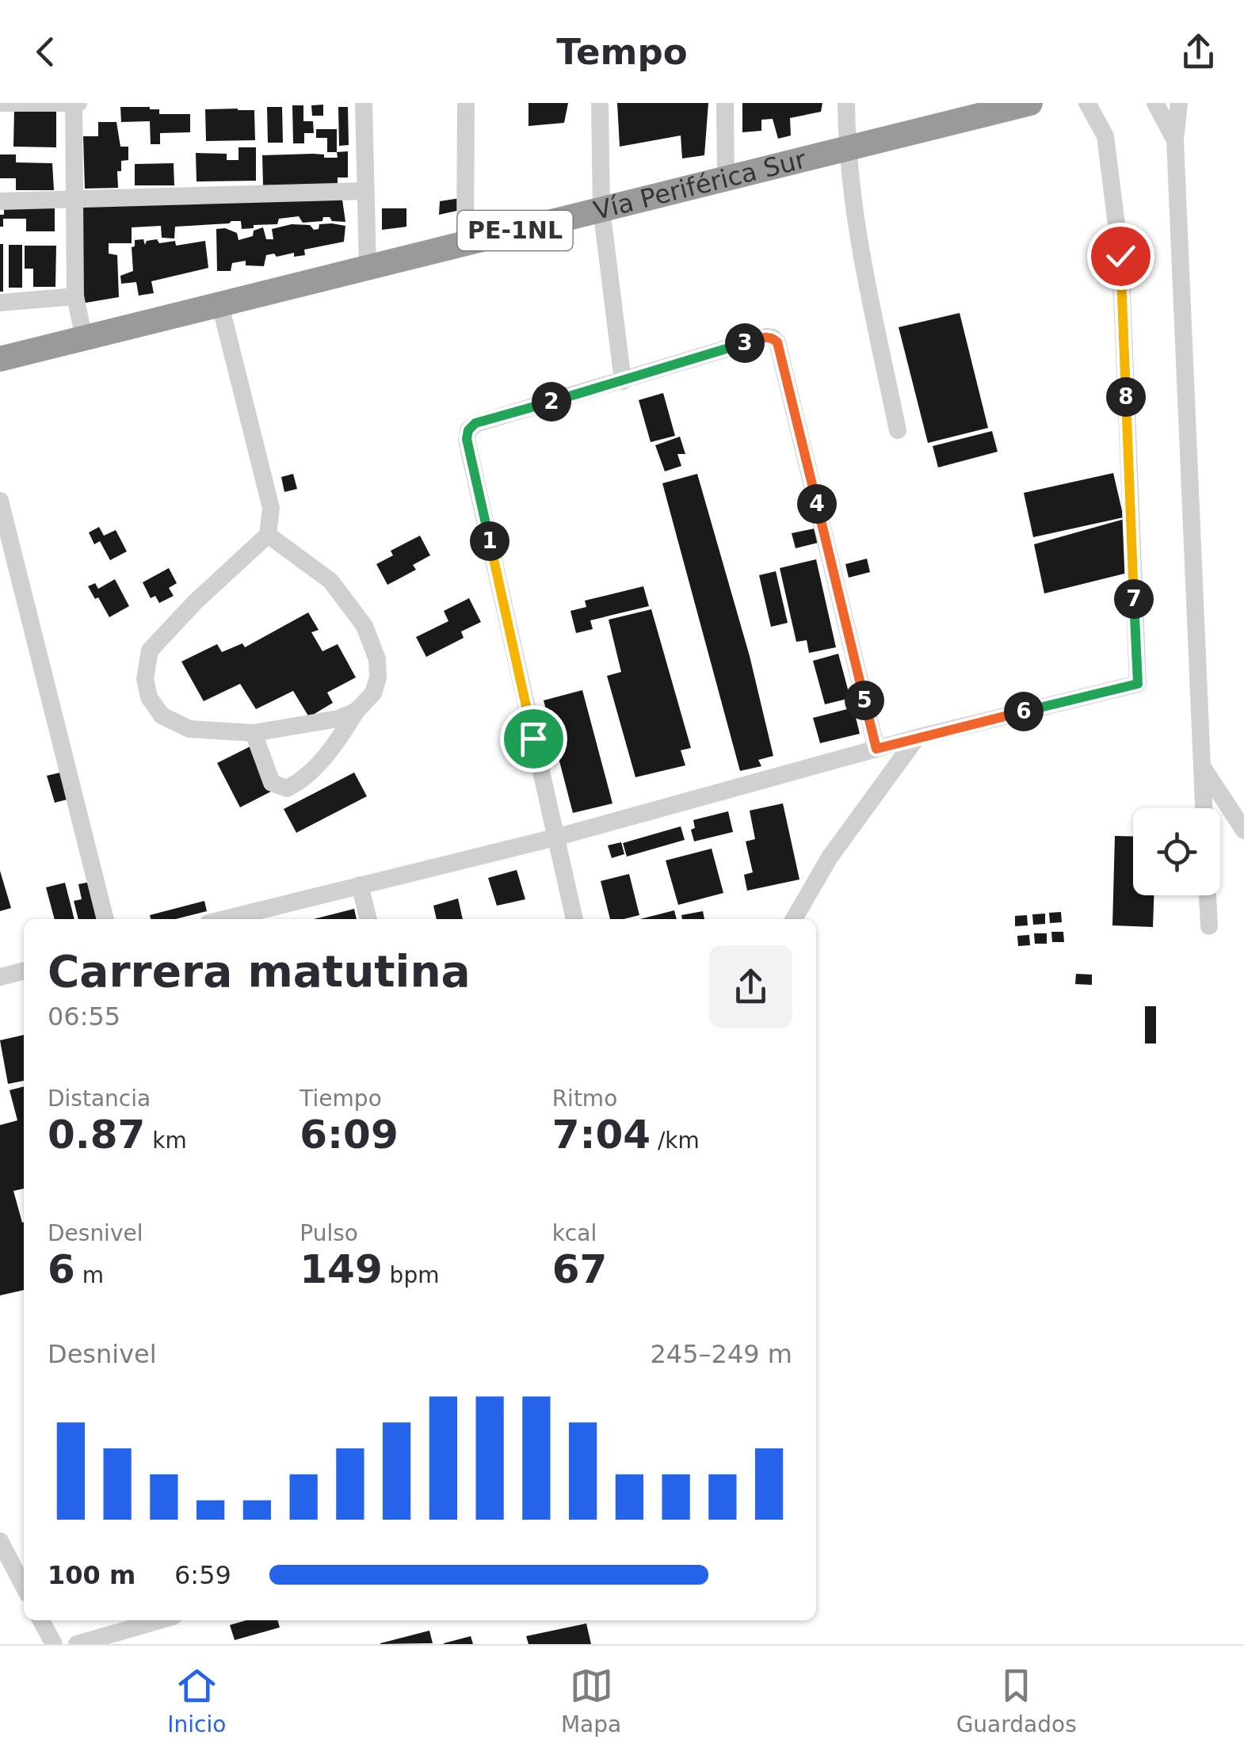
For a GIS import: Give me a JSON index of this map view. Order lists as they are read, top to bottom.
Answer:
{
  "streets": {
    "highway": ["Vía Periférica Sur", "PE-1NL"]
  },
  "page": {
    "header": "Tempo",
    "pins": [
      "3",
      "8",
      "2",
      "4",
      "1",
      "7",
      "5",
      "6"
    ],
    "heading": ["Carrera matutina", "06:55"],
    "stats": [
      ["Distancia", "0.87 km"],
      ["Tiempo", "6:09"],
      ["Ritmo", "7:04 /km"],
      ["Desnivel", "6 m"],
      ["Pulso", "149 bpm"],
      ["kcal", "67"]
    ],
    "chart": ["Desnivel", "245–249 m"],
    "list": [
      {
        "name": "100 m",
        "note": "6:59"
      }
    ],
    "tabs": ["Inicio", "Mapa", "Guardados"]
  }
}
